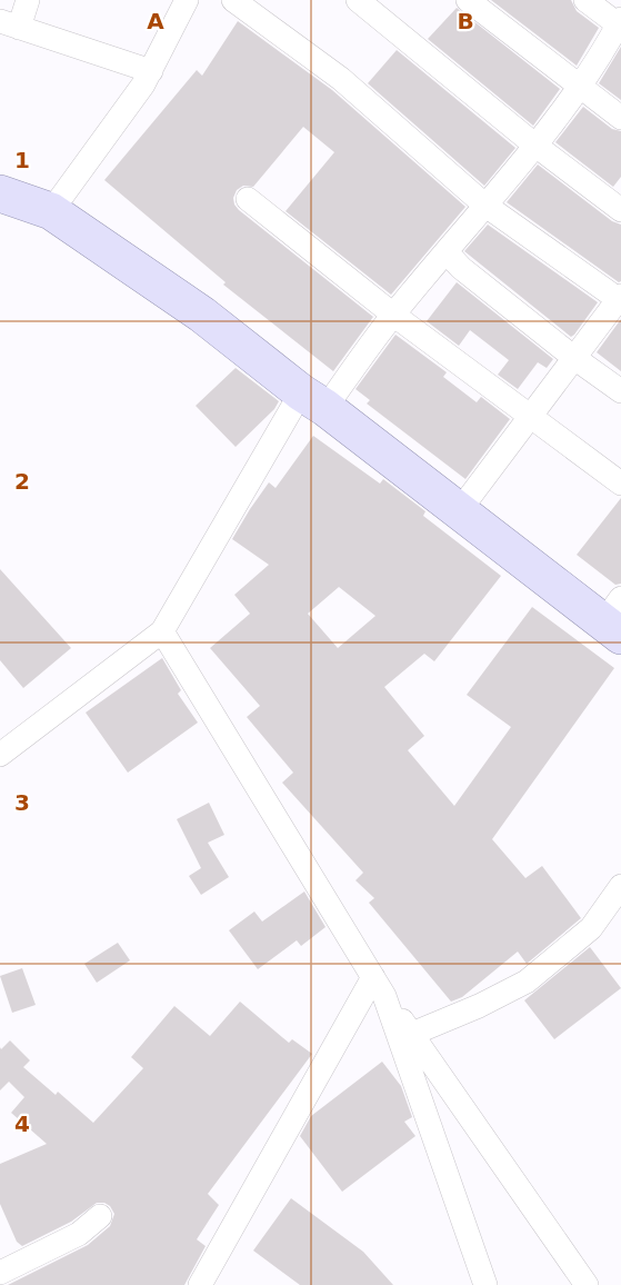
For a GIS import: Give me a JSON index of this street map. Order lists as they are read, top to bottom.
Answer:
{
  "grid": {
    "columns": ["A", "B"],
    "rows": [
      "1",
      "2",
      "3",
      "4"
    ]
  }
}
